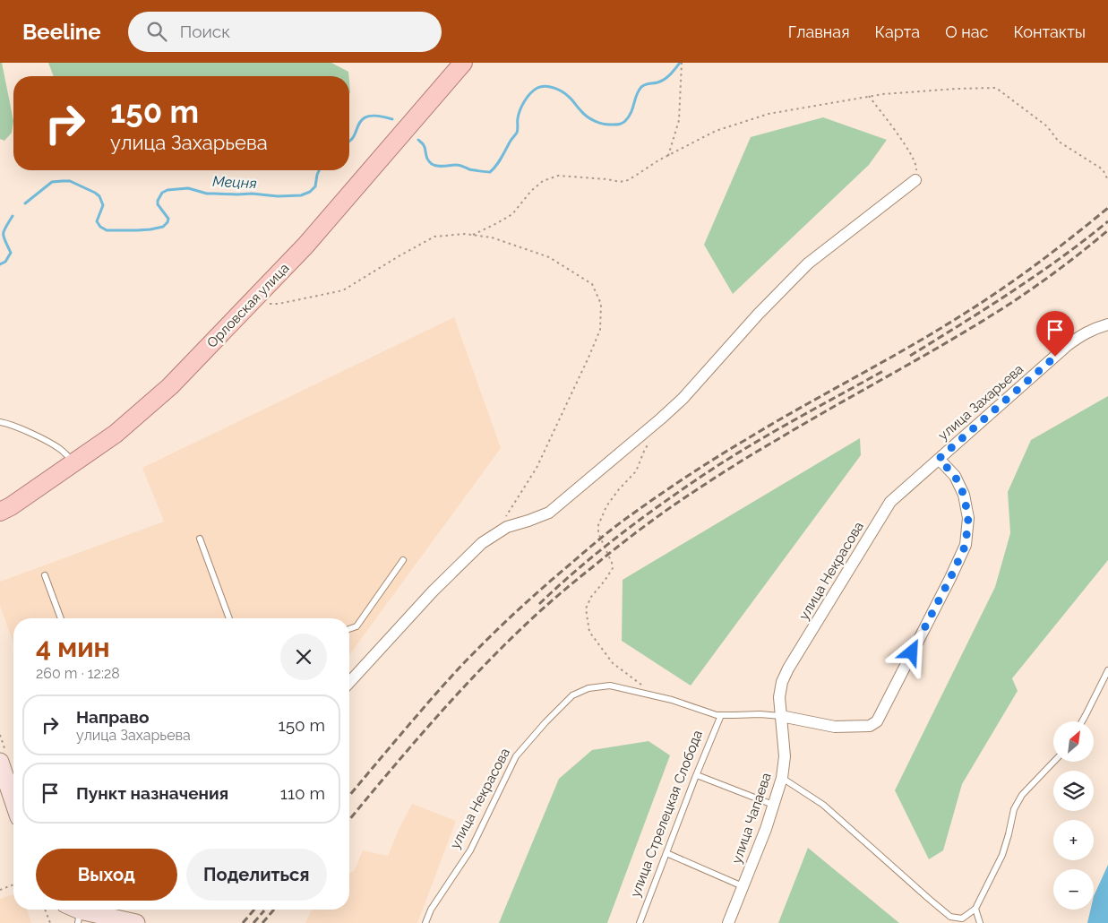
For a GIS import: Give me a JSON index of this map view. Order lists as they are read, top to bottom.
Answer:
{
  "streets": {
    "main road": ["Орловская улица"],
    "street": ["улица Захарьева", "улица Некрасова", "улица Чапаева"],
    "lane": ["улица Стрелецкая Слобода"]
  },
  "crossings": [
    ["улица Захарьева", "улица Некрасова"],
    ["улица Некрасова", "улица Стрелецкая Слобода"],
    ["улица Некрасова", "улица Чапаева"]
  ],
  "water": ["Мецня"],
  "north": "top right",
  "page": {
    "header": "Beeline",
    "search": "Поиск",
    "nav": [
      "Главная",
      "Карта",
      "О нас",
      "Контакты"
    ],
    "turn": ["150 m", "улица Захарьева"],
    "heading": ["4 мин", "260 m · 12:28"],
    "list": [
      {
        "name": "Направо",
        "note": "улица Захарьева",
        "value": "150 m"
      },
      {
        "name": "Пункт назначения",
        "value": "110 m"
      }
    ],
    "map_buttons": ["+", "−"],
    "buttons": ["Выход", "Поделиться"]
  }
}
